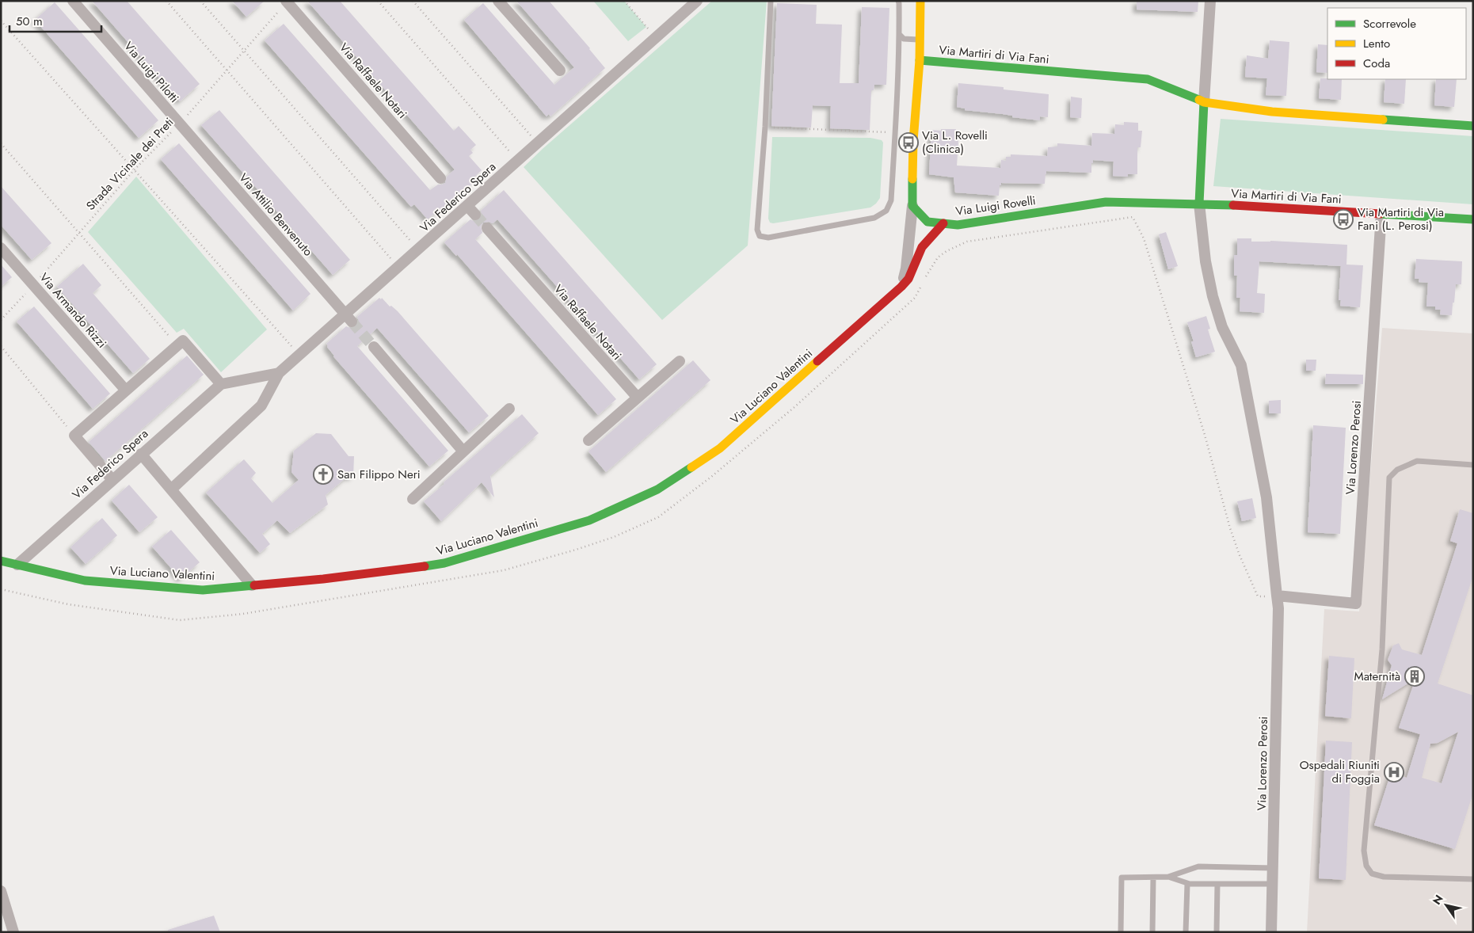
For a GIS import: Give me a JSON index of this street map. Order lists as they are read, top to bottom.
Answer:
{
  "streets": {
    "street": [
      "Via Martiri di Via Fani",
      "Via Luigi Pilotti",
      "Via Raffaele Notari",
      "Via Federico Spera",
      "Via Luigi Rovelli",
      "Via Attilio Benvenuto",
      "Via Armando Rizzi",
      "Via Luciano Valentini",
      "Via Lorenzo Perosi"
    ],
    "path": ["Strada Vicinale dei Preti"]
  },
  "crossings": [
    ["Via Martiri di Via Fani", "Via Luigi Rovelli"],
    ["Via Martiri di Via Fani", "Via Lorenzo Perosi"],
    ["Via Luigi Pilotti", "Strada Vicinale dei Preti"],
    ["Via Luigi Pilotti", "Via Attilio Benvenuto"],
    ["Via Raffaele Notari", "Strada Vicinale dei Preti"],
    ["Strada Vicinale dei Preti", "Via Attilio Benvenuto"],
    ["Strada Vicinale dei Preti", "Via Armando Rizzi"],
    ["Via Federico Spera", "Via Attilio Benvenuto"],
    ["Via Federico Spera", "Via Luciano Valentini"],
    ["Via Luigi Rovelli", "Via Luciano Valentini"],
    ["Via Luigi Rovelli", "Via Lorenzo Perosi"]
  ],
  "places": {
    "bus stop": ["Via L. Rovelli (Clinica)", "Via Martiri di Via Fani (L. Perosi)"],
    "church": ["San Filippo Neri"],
    "building": ["Maternità"],
    "hospital": ["Ospedali Riuniti di Foggia"]
  },
  "legend": ["Scorrevole", "Lento", "Coda"],
  "scale_bar": "50 m",
  "north": "top left"
}
